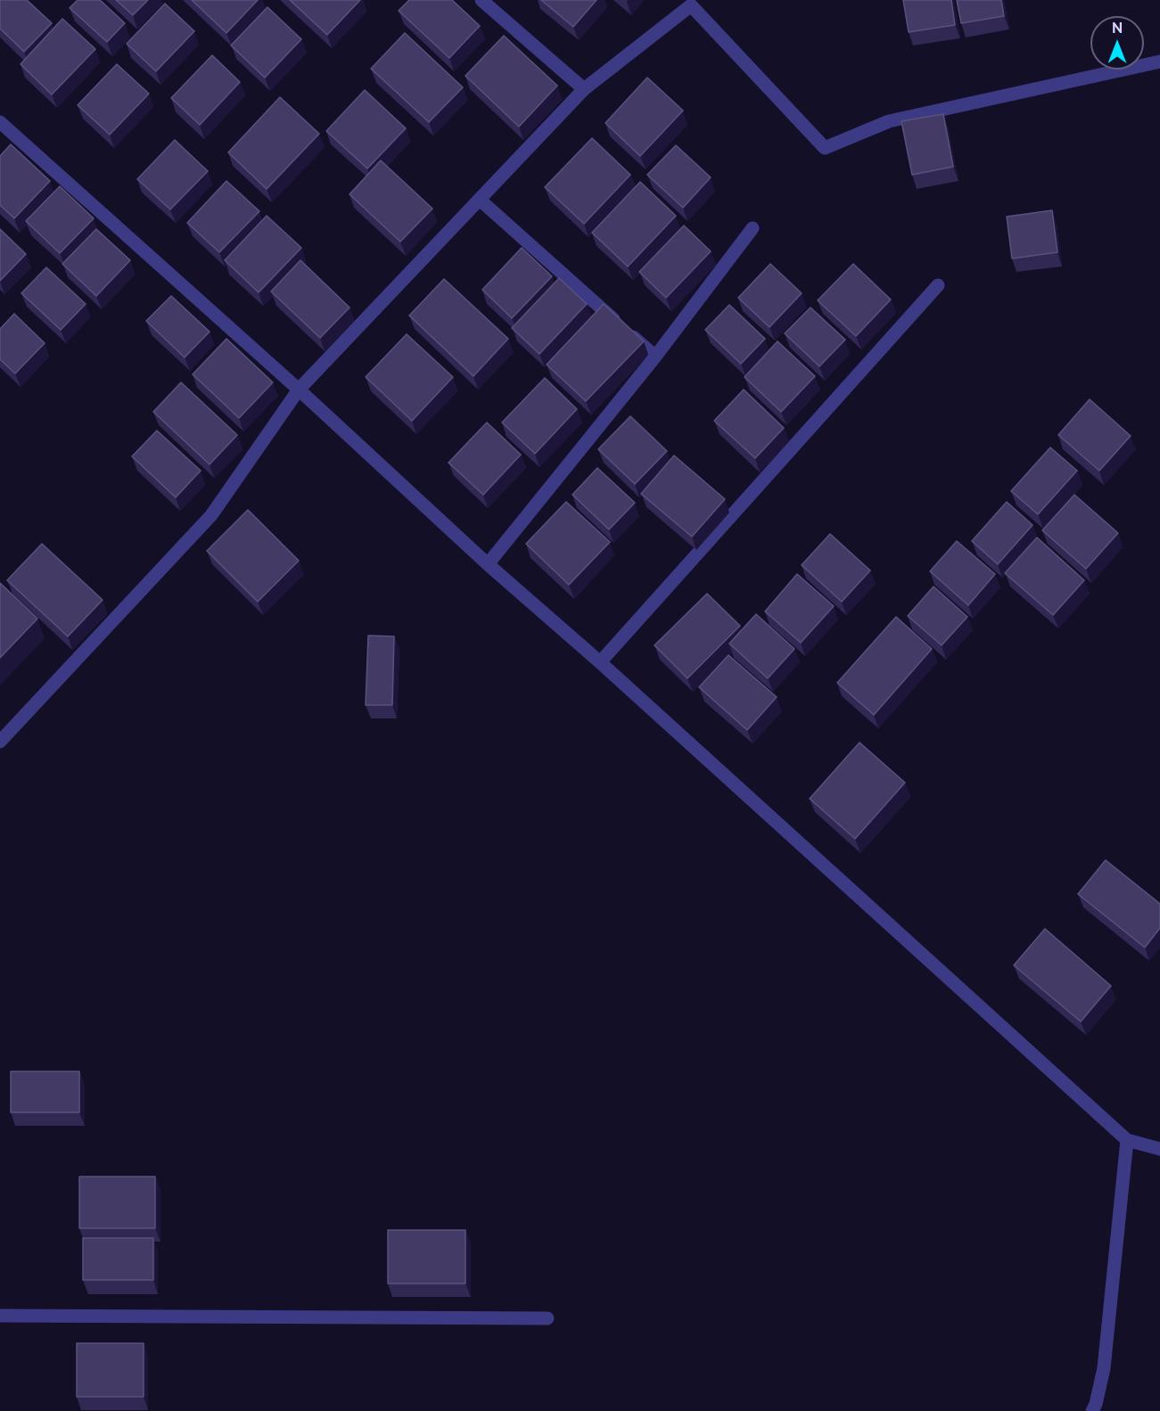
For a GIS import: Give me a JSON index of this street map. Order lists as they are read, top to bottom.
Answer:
{
  "north": "top"
}
